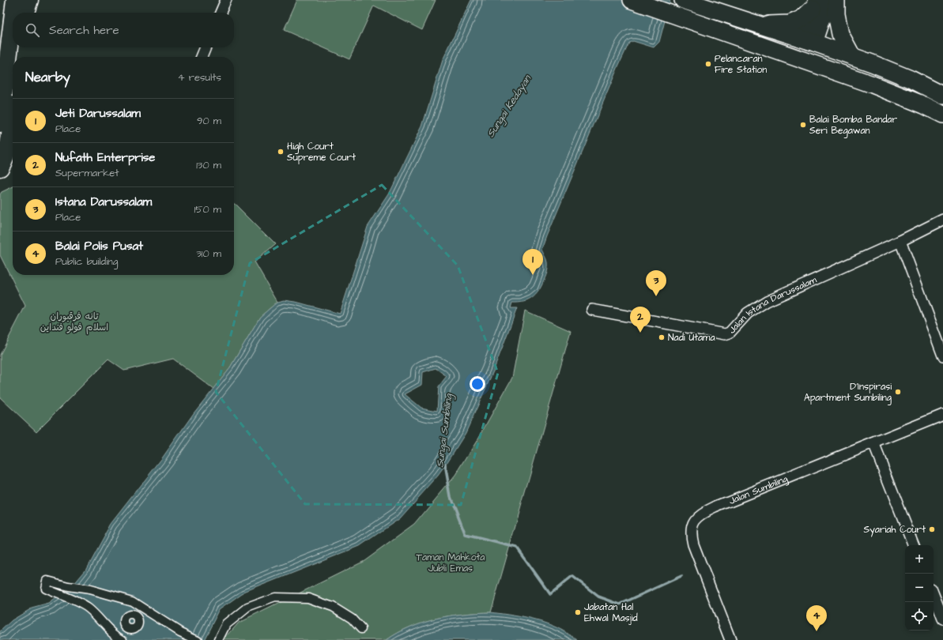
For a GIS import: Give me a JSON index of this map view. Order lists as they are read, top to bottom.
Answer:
{
  "streets": {
    "street": ["Jalan Istana Darussalam", "Jalan Sumbiling"]
  },
  "water": ["Sungai Kedayan", "Sungai Sumbiling"],
  "parks": ["تانه فرقبوران اسلام فولو فنداين", "Taman Mahkota Jubli Emas"],
  "places": [
    "Pelancaran Fire Station",
    "Balai Bomba Bandar Seri Begawan",
    "High Court Supreme Court",
    "Nadi Utama",
    "D'Inspirasi Apartment Sumbiling",
    "Syariah Court",
    "Jabatan Hal Ehwal Masjid"
  ],
  "page": {
    "search": "Search here",
    "heading": ["Nearby", "4 results"],
    "list": [
      {
        "mark": "1",
        "name": "Jeti Darussalam",
        "note": "Place",
        "value": "90 m"
      },
      {
        "mark": "2",
        "name": "Nufath Enterprise",
        "note": "Supermarket",
        "value": "130 m"
      },
      {
        "mark": "3",
        "name": "Istana Darussalam",
        "note": "Place",
        "value": "150 m"
      },
      {
        "mark": "4",
        "name": "Balai Polis Pusat",
        "note": "Public building",
        "value": "310 m"
      }
    ],
    "pins": [
      "1",
      "3",
      "2",
      "4"
    ],
    "map_buttons": ["+", "−"]
  }
}
